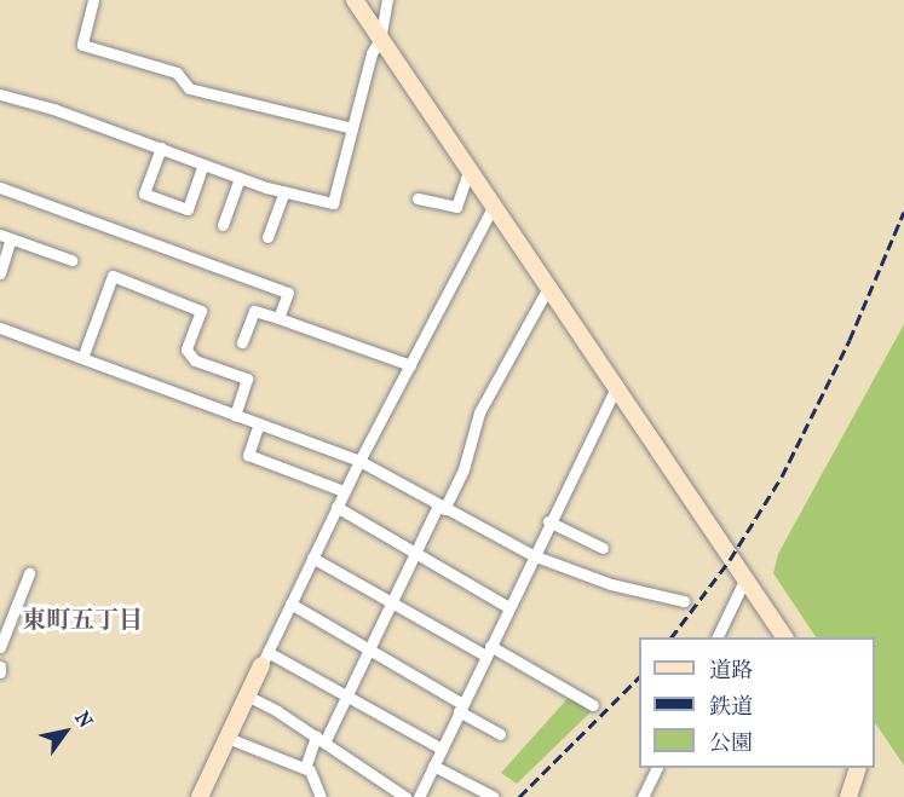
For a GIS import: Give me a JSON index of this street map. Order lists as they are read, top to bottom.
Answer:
{
  "districts": ["東町五丁目"],
  "legend": ["道路", "鉄道", "公園"],
  "north": "top right"
}
